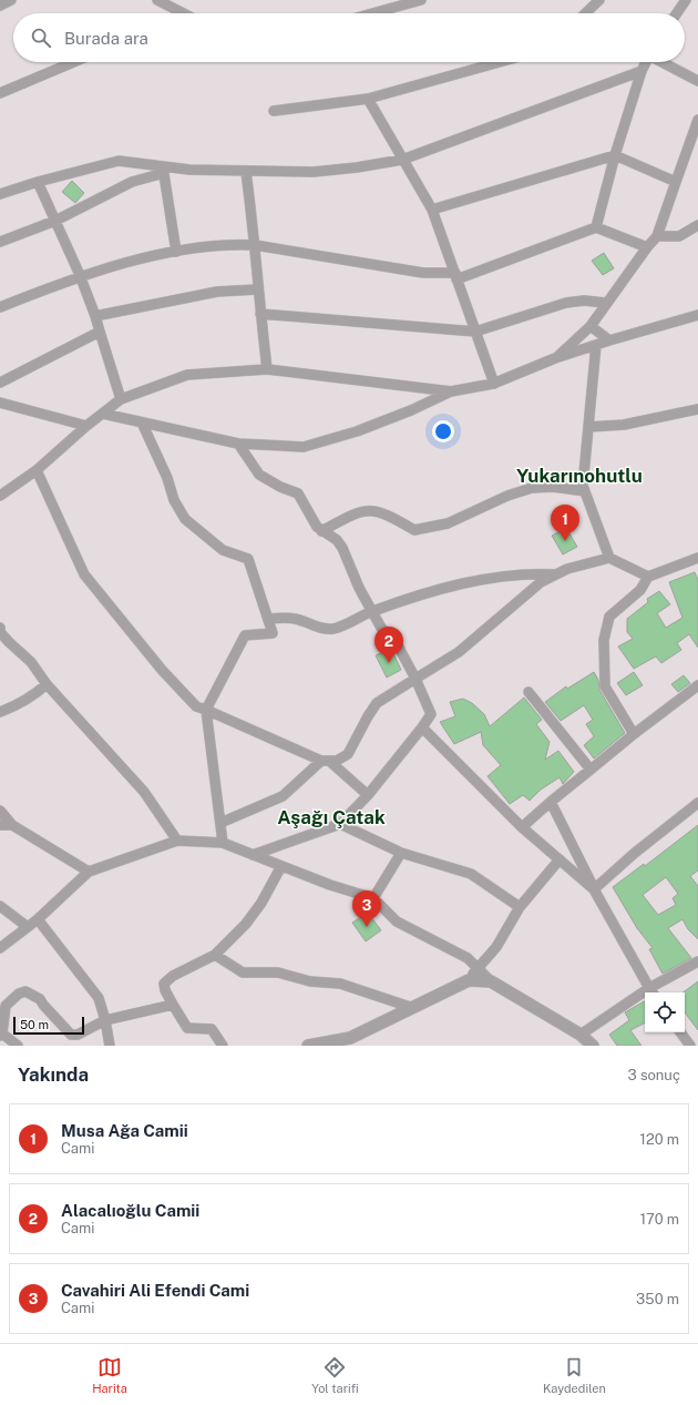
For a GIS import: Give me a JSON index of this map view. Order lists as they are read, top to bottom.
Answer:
{
  "districts": ["Yukarınohutlu", "Aşağı Çatak"],
  "scale_bar": "50 m",
  "page": {
    "search": "Burada ara",
    "pins": ["1", "2", "3"],
    "scale": "50 m",
    "heading": ["Yakında", "3 sonuç"],
    "list": [
      {
        "mark": "1",
        "name": "Musa Ağa Camii",
        "note": "Cami",
        "value": "120 m"
      },
      {
        "mark": "2",
        "name": "Alacalıoğlu Camii",
        "note": "Cami",
        "value": "170 m"
      },
      {
        "mark": "3",
        "name": "Cavahiri Ali Efendi Cami",
        "note": "Cami",
        "value": "350 m"
      }
    ],
    "nav": ["Harita", "Yol tarifi", "Kaydedilen"]
  }
}
